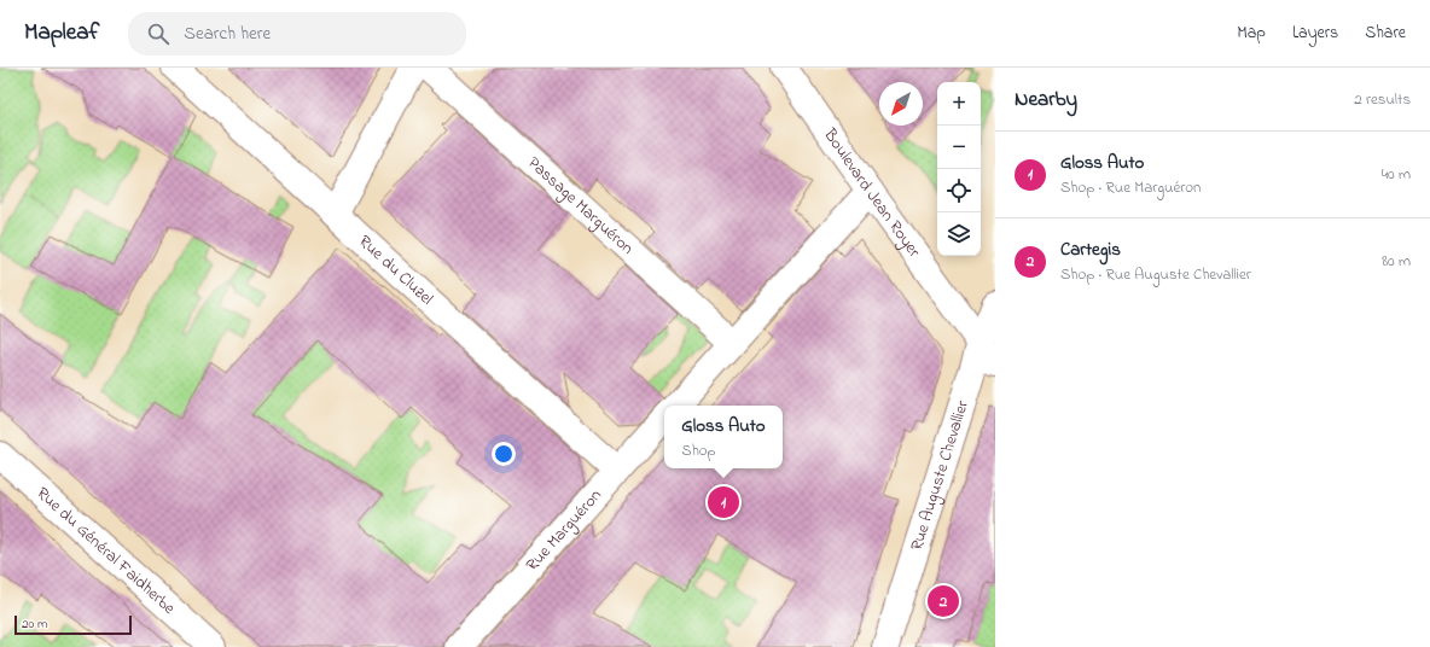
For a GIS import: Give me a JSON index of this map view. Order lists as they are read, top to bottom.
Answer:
{
  "streets": {
    "street": [
      "Boulevard Jean Royer",
      "Passage Marguéron",
      "Rue du Cluzel",
      "Rue Auguste Chevallier",
      "Rue Marguéron",
      "Rue du Général Faidherbe"
    ]
  },
  "crossings": [
    ["Boulevard Jean Royer", "Rue Auguste Chevallier"],
    ["Rue du Cluzel", "Rue Marguéron"]
  ],
  "scale_bar": "20 m",
  "north": "bottom left",
  "page": {
    "header": "Mapleaf",
    "search": "Search here",
    "nav": ["Map", "Layers", "Share"],
    "heading": ["Nearby", "2 results"],
    "map_buttons": ["+", "−"],
    "list": [
      {
        "mark": "1",
        "name": "Gloss Auto",
        "note": "Shop · Rue Marguéron",
        "value": "40 m"
      },
      {
        "mark": "2",
        "name": "Cartegis",
        "note": "Shop · Rue Auguste Chevallier",
        "value": "80 m"
      }
    ],
    "popup": ["Gloss Auto", "Shop"],
    "pins": ["1", "2"],
    "scale": "20 m"
  }
}
